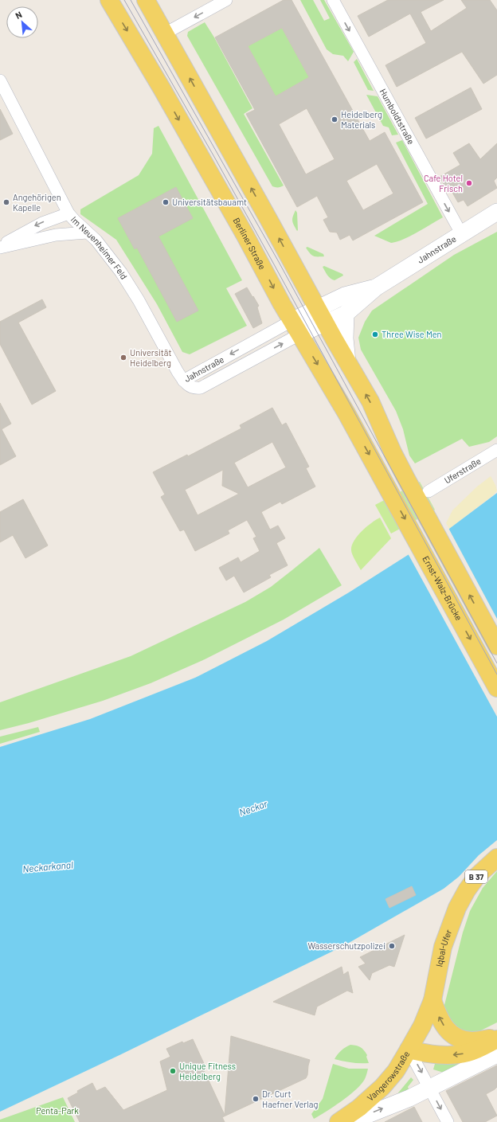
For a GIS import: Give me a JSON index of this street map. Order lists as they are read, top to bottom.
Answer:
{
  "streets": {
    "main road": [
      "Berliner Straße",
      "Ernst-Walz-Brücke",
      "B 37",
      "Iqbal-Ufer",
      "Vangerowstraße"
    ],
    "street": [
      "Humboldtstraße",
      "Im Neuenheimer Feld",
      "Jahnstraße",
      "Uferstraße"
    ]
  },
  "crossings": [
    ["Humboldtstraße", "Jahnstraße"],
    ["Berliner Straße", "Jahnstraße"],
    ["Berliner Straße", "Ernst-Walz-Brücke"],
    ["Im Neuenheimer Feld", "Jahnstraße"],
    ["Iqbal-Ufer", "Vangerowstraße"]
  ],
  "one_way": ["Humboldtstraße"],
  "water": ["Neckar", "Neckarkanal"],
  "parks": ["Penta-Park"],
  "places": [
    "Heidelberg Materials",
    "Cafe Hotel Frisch",
    "Angehörigen Kapelle",
    "Universitätsbauamt",
    "Three Wise Men",
    "Universität Heidelberg",
    "Wasserschutzpolizei",
    "Unique Fitness Heidelberg",
    "Dr. Curt Haefner Verlag"
  ],
  "north": "top left"
}
